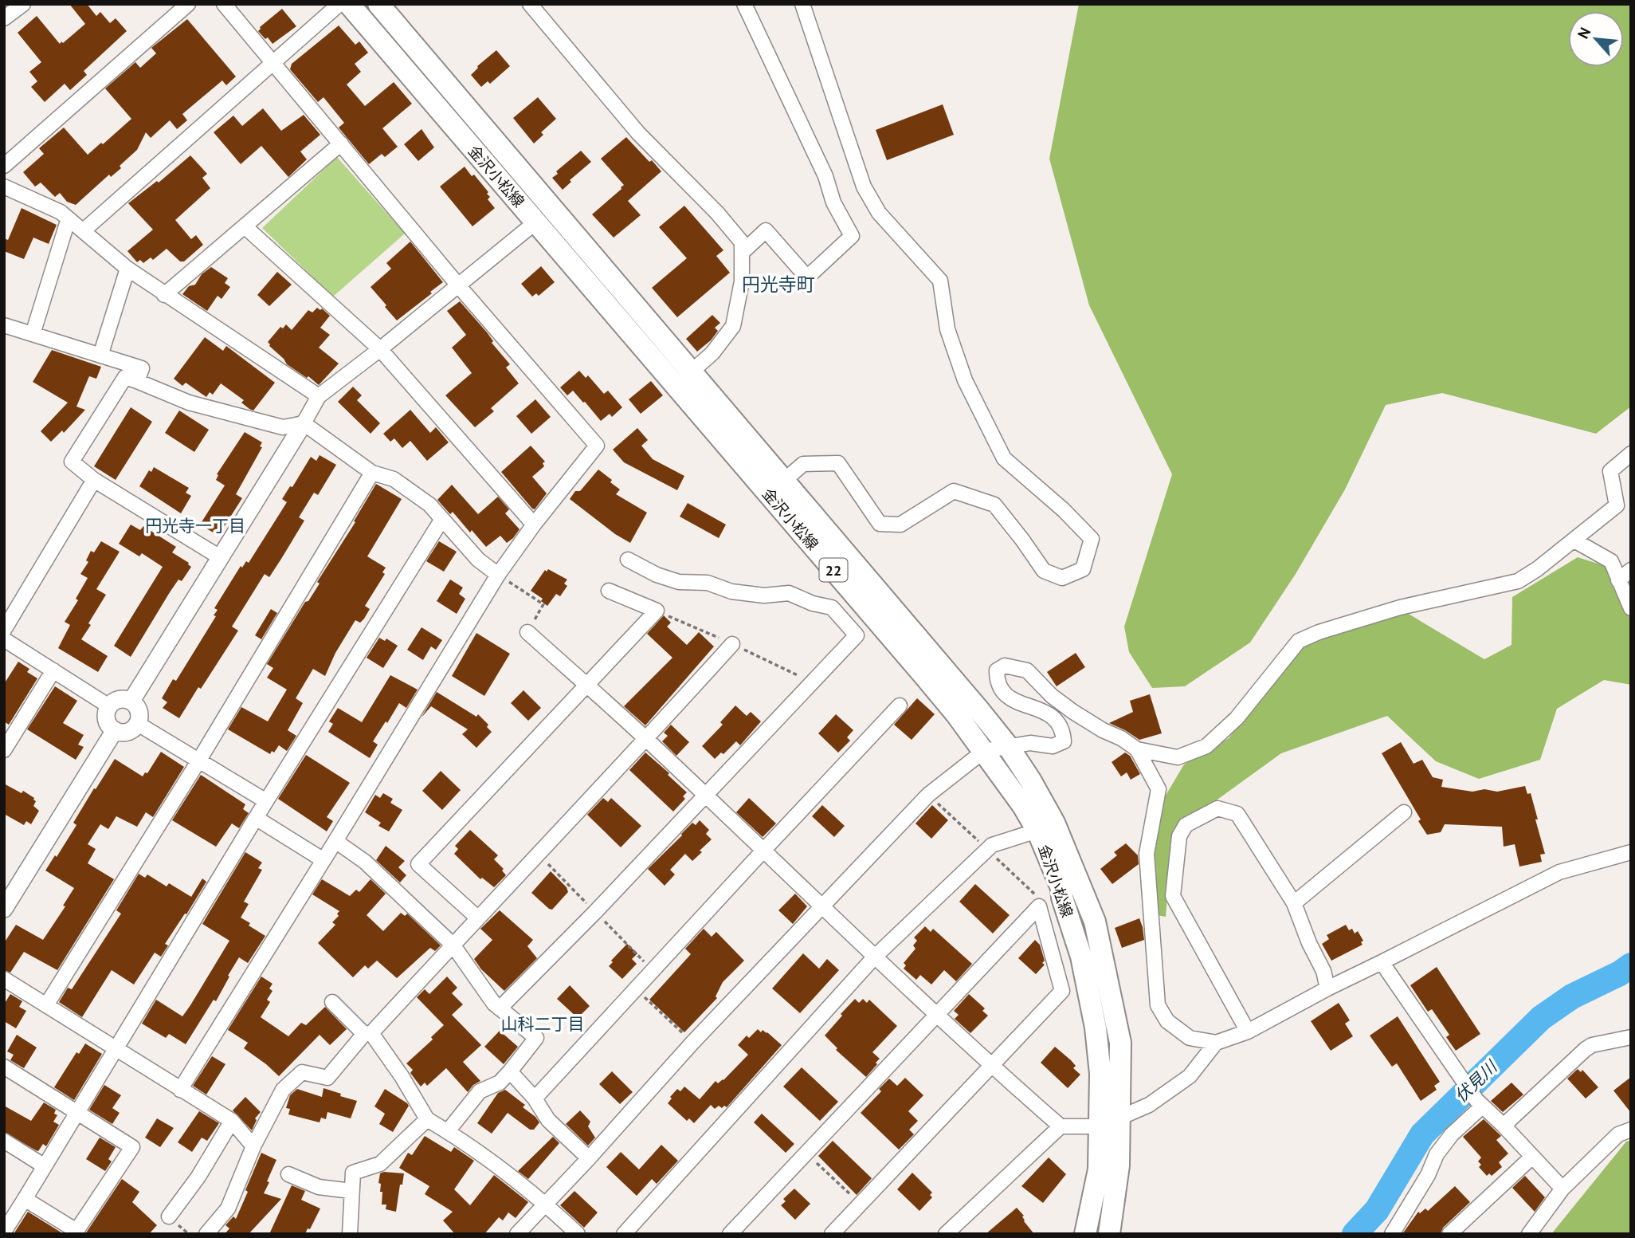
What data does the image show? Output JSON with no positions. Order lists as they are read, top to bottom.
{
  "streets": {
    "main road": ["金沢小松線", "22"]
  },
  "districts": ["円光寺町", "円光寺一丁目", "山科二丁目"],
  "water": ["伏見川"],
  "north": "top left"
}
